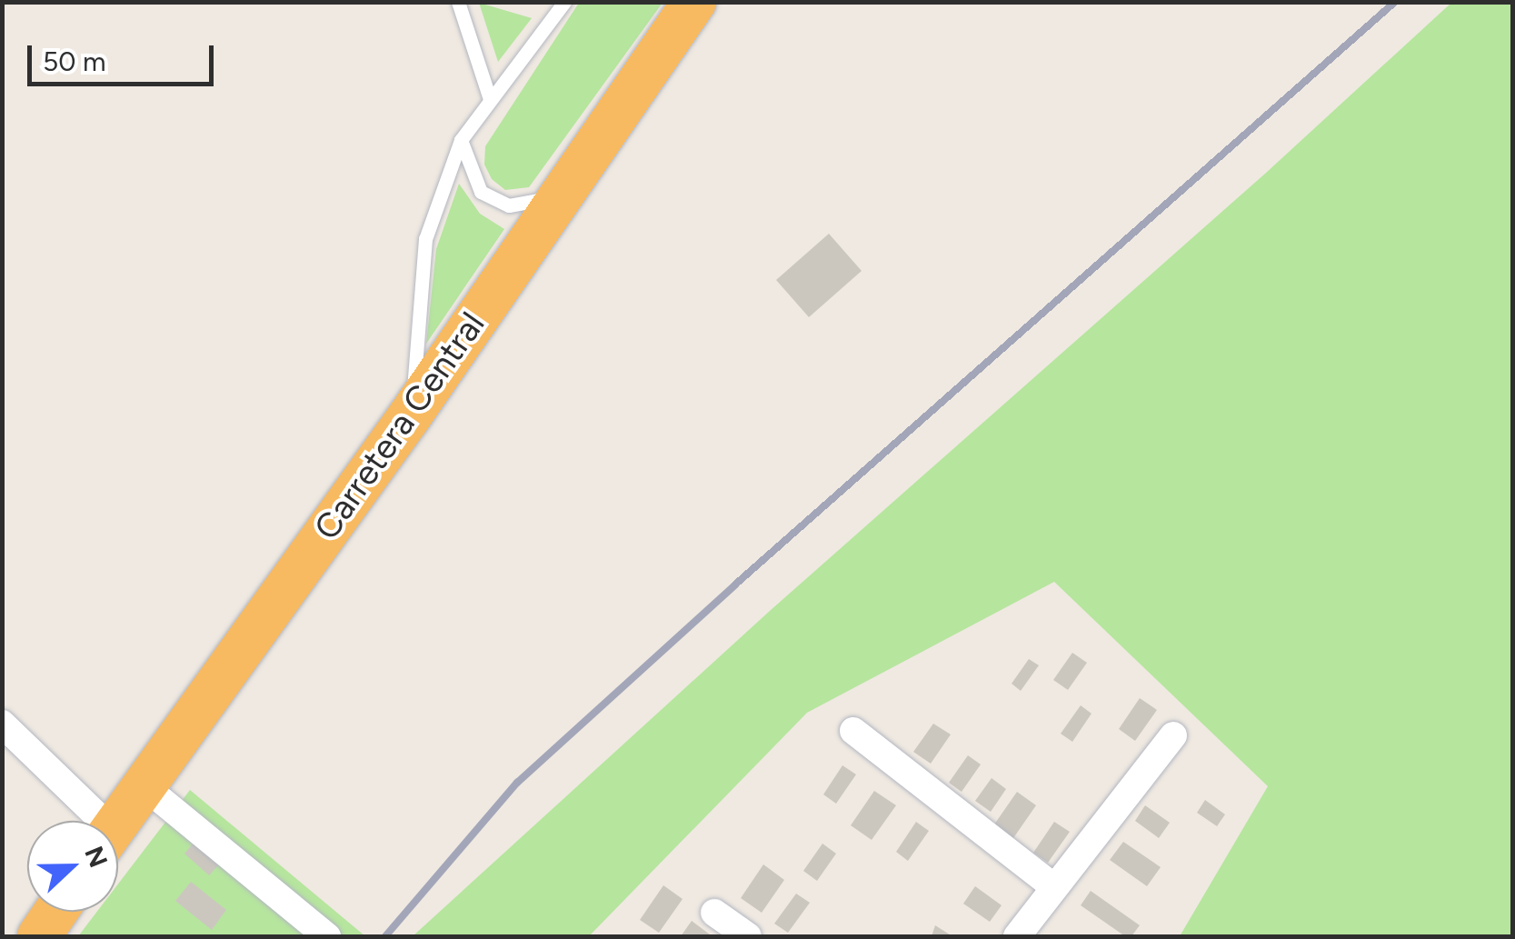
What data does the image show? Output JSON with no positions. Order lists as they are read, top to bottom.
{
  "streets": {
    "highway": ["Carretera Central"]
  },
  "scale_bar": "50 m",
  "north": "right"
}
